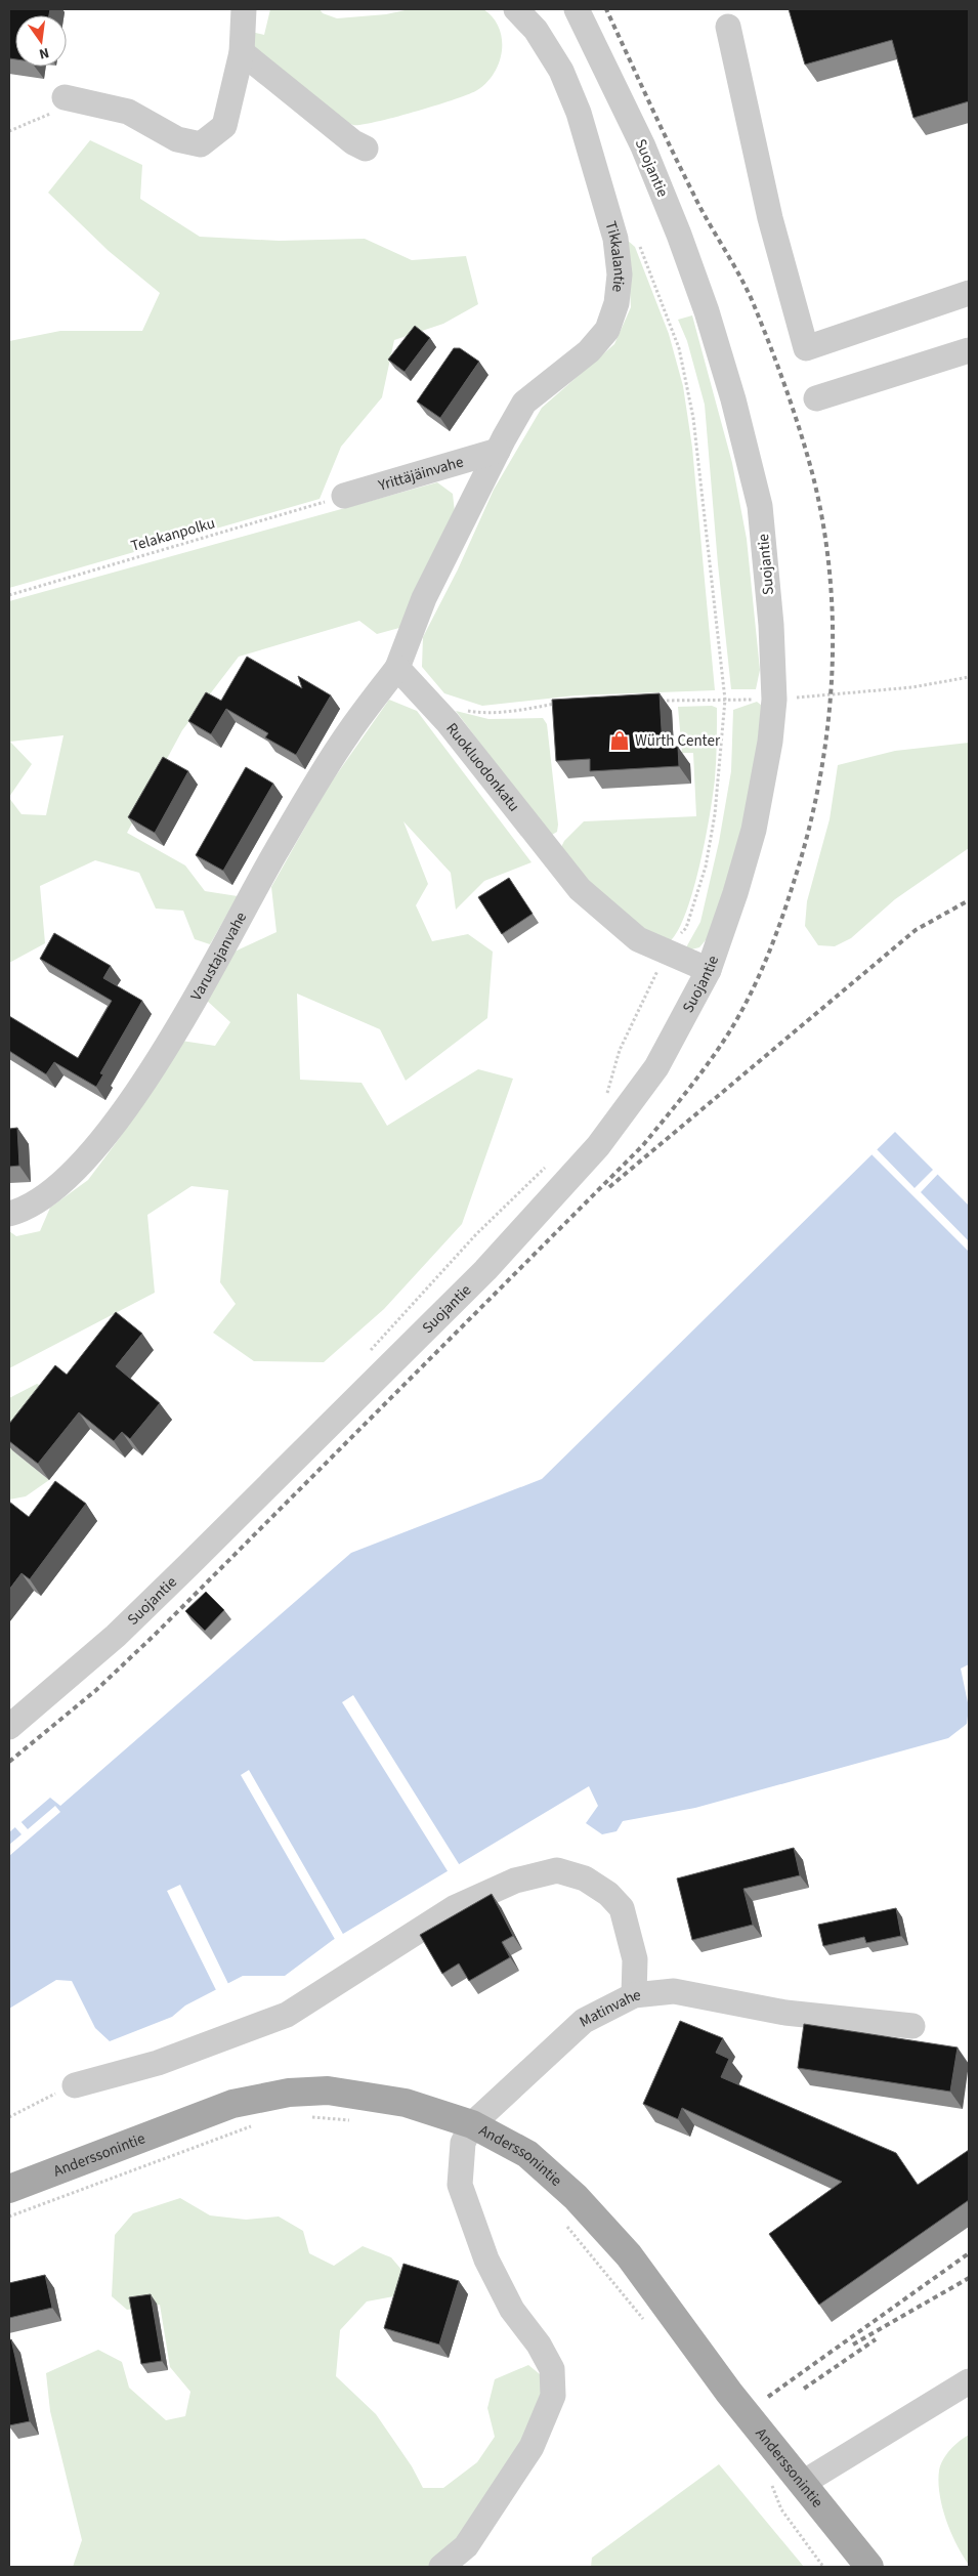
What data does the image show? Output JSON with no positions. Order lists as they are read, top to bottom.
{
  "streets": {
    "main road": ["Anderssonintie"],
    "street": [
      "Suojantie",
      "Tikkalantie",
      "Yrittäjäinvahe",
      "Ruokluodonkatu",
      "Varustajanvahe",
      "Matinvahe"
    ],
    "path": ["Telakanpolku"]
  },
  "crossings": [
    ["Suojantie", "Ruokluodonkatu"],
    ["Tikkalantie", "Yrittäjäinvahe"],
    ["Tikkalantie", "Ruokluodonkatu"],
    ["Tikkalantie", "Varustajanvahe"],
    ["Yrittäjäinvahe", "Telakanpolku"],
    ["Ruokluodonkatu", "Varustajanvahe"],
    ["Matinvahe", "Anderssonintie"]
  ],
  "places": {
    "shop": ["Würth Center"]
  },
  "north": "bottom"
}
